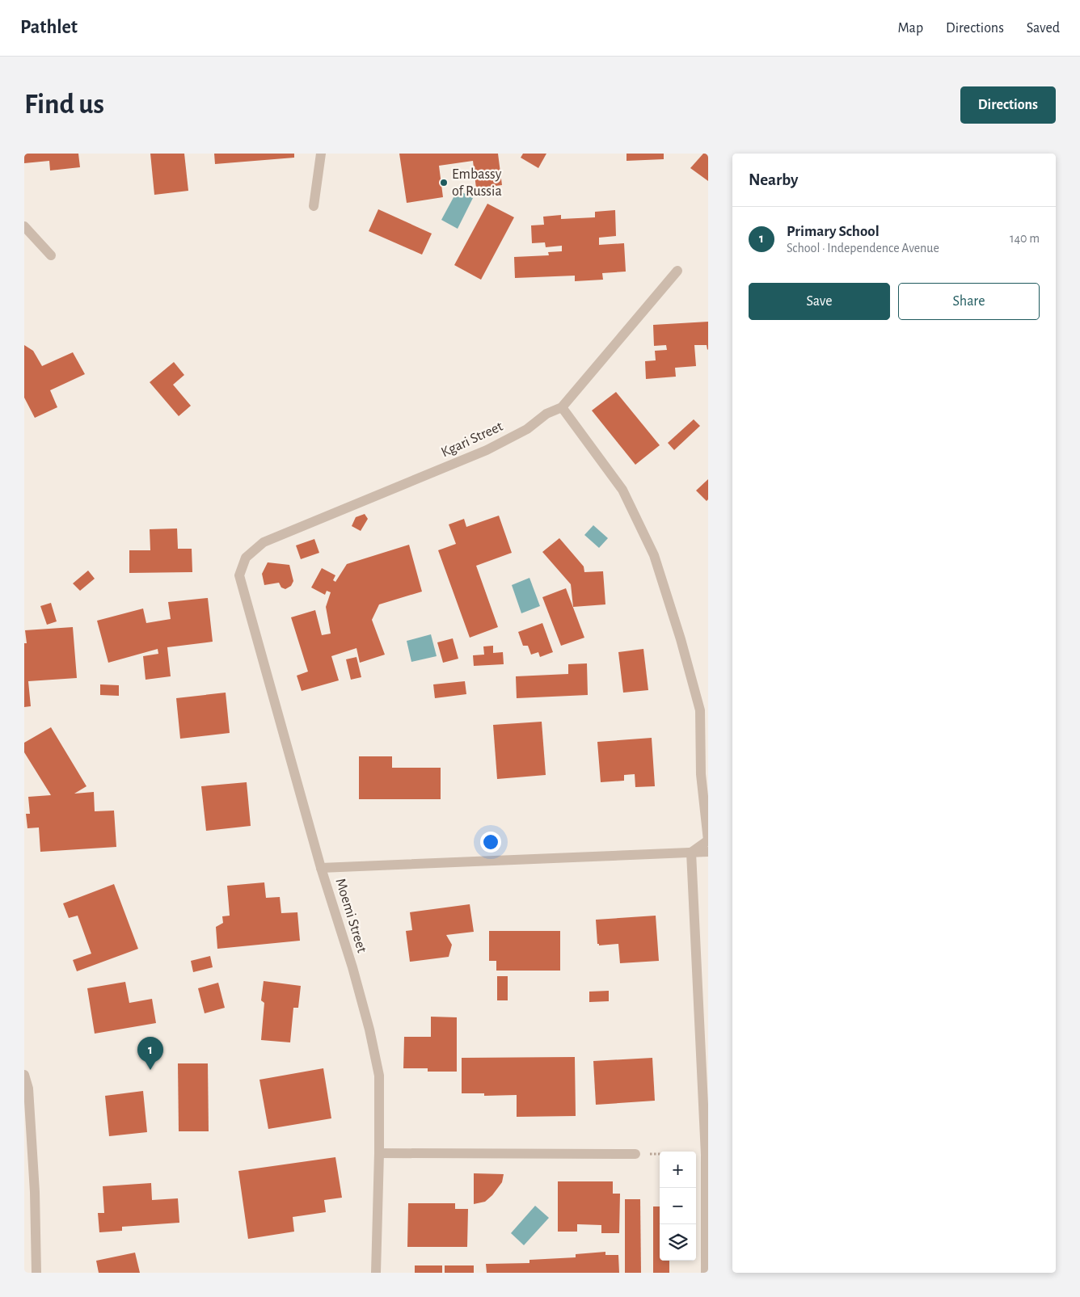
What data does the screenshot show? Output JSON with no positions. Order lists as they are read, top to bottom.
{
  "streets": {
    "street": ["Kgari Street", "Moemi Street"]
  },
  "crossings": [
    ["Kgari Street", "Moemi Street"]
  ],
  "places": ["Embassy of Russia"],
  "page": {
    "header": "Pathlet",
    "nav": ["Map", "Directions", "Saved"],
    "buttons": [
      "Directions",
      ["Save", "Share"]
    ],
    "title": "Find us",
    "heading": "Nearby",
    "list": [
      {
        "mark": "1",
        "name": "Primary School",
        "note": "School · Independence Avenue",
        "value": "140 m"
      }
    ],
    "pins": "1",
    "map_buttons": ["+", "−"]
  }
}
